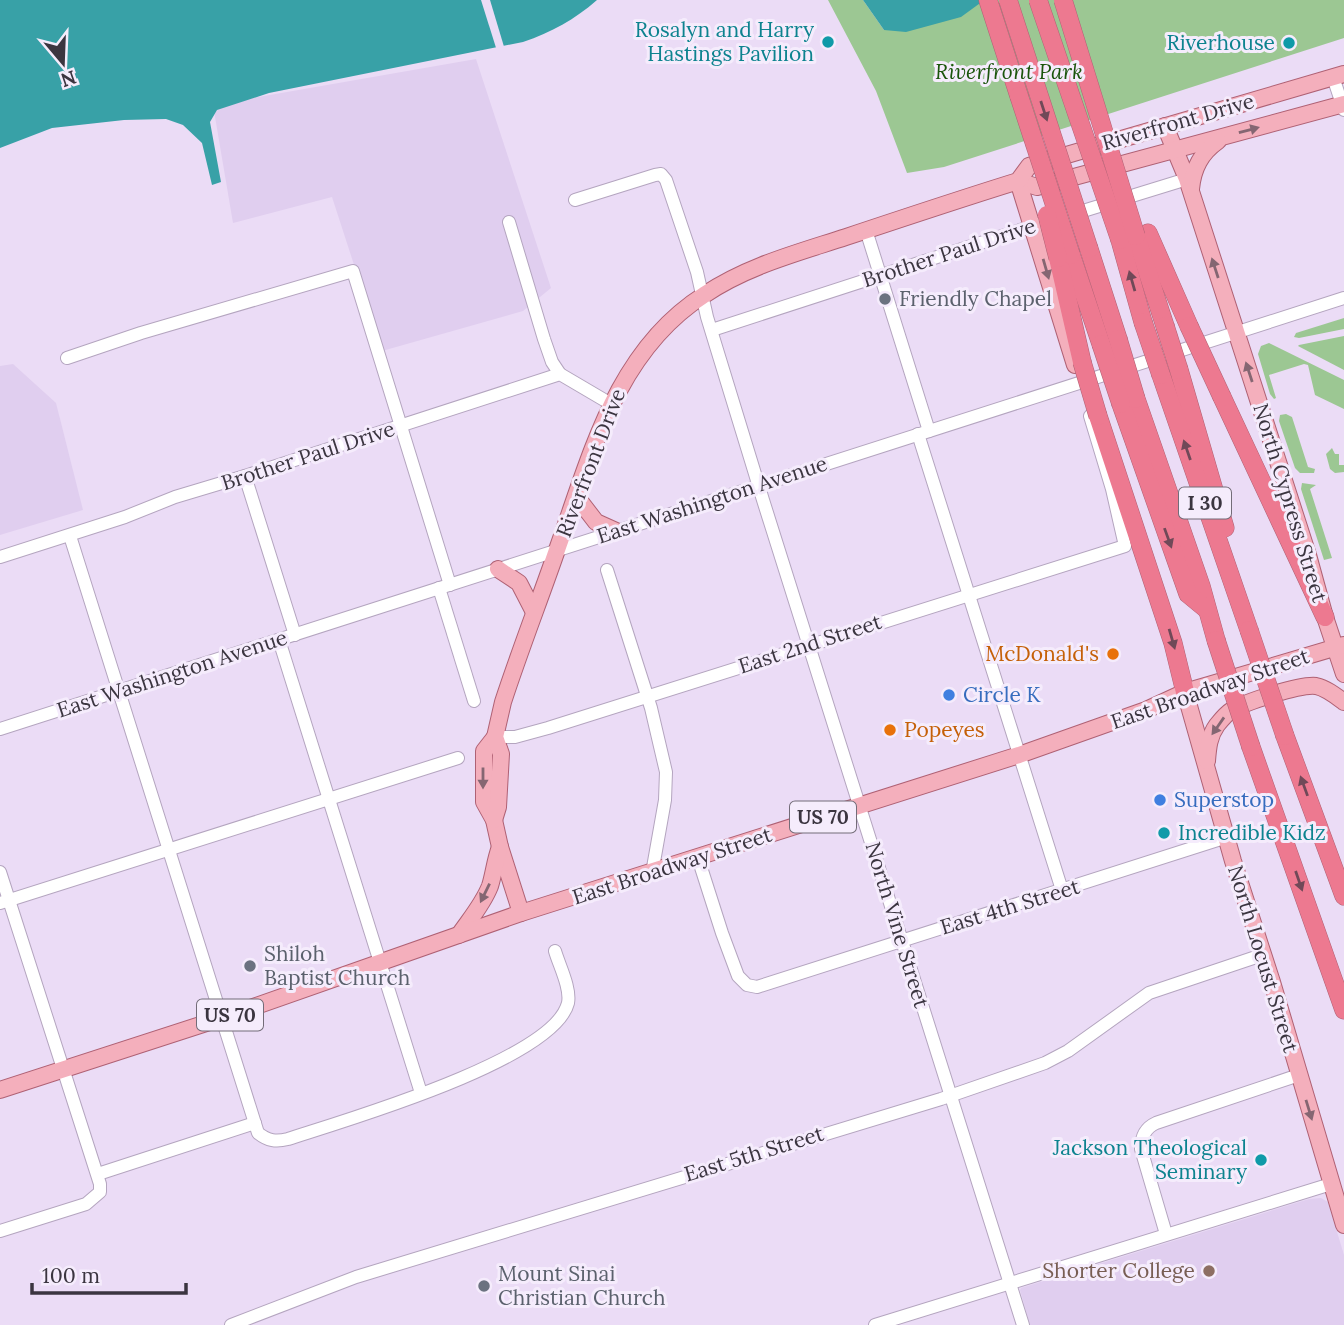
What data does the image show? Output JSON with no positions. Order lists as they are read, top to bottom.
{
  "streets": {
    "highway": ["I 30"],
    "main road": [
      "Riverfront Drive",
      "North Cypress Street",
      "East Broadway Street",
      "US 70",
      "North Locust Street"
    ],
    "street": [
      "Brother Paul Drive",
      "East Washington Avenue",
      "East 2nd Street",
      "East 4th Street",
      "North Vine Street",
      "East 5th Street"
    ]
  },
  "crossings": [
    ["Riverfront Drive", "East Washington Avenue"],
    ["Riverfront Drive", "North Cypress Street"],
    ["Riverfront Drive", "East 2nd Street"],
    ["Riverfront Drive", "East Broadway Street"],
    ["Riverfront Drive", "North Vine Street"],
    ["Brother Paul Drive", "North Cypress Street"],
    ["Brother Paul Drive", "North Vine Street"],
    ["East Washington Avenue", "North Cypress Street"],
    ["East Washington Avenue", "East 2nd Street"],
    ["East Washington Avenue", "North Vine Street"],
    ["North Cypress Street", "East Broadway Street"],
    ["East 2nd Street", "North Vine Street"],
    ["East Broadway Street", "East 4th Street"],
    ["East Broadway Street", "North Vine Street"],
    ["East Broadway Street", "North Locust Street"],
    ["East 4th Street", "North Vine Street"],
    ["East 4th Street", "North Locust Street"],
    ["North Vine Street", "East 5th Street"],
    ["North Locust Street", "East 5th Street"]
  ],
  "one_way": ["North Cypress Street"],
  "parks": ["Riverfront Park"],
  "places": [
    "Rosalyn and Harry Hastings Pavilion",
    "Riverhouse",
    "Friendly Chapel",
    "McDonald's",
    "Circle K",
    "Popeyes",
    "Superstop",
    "Incredible Kidz",
    "Shiloh Baptist Church",
    "Jackson Theological Seminary",
    "Shorter College",
    "Mount Sinai Christian Church"
  ],
  "scale_bar": "100 m",
  "north": "bottom"
}
